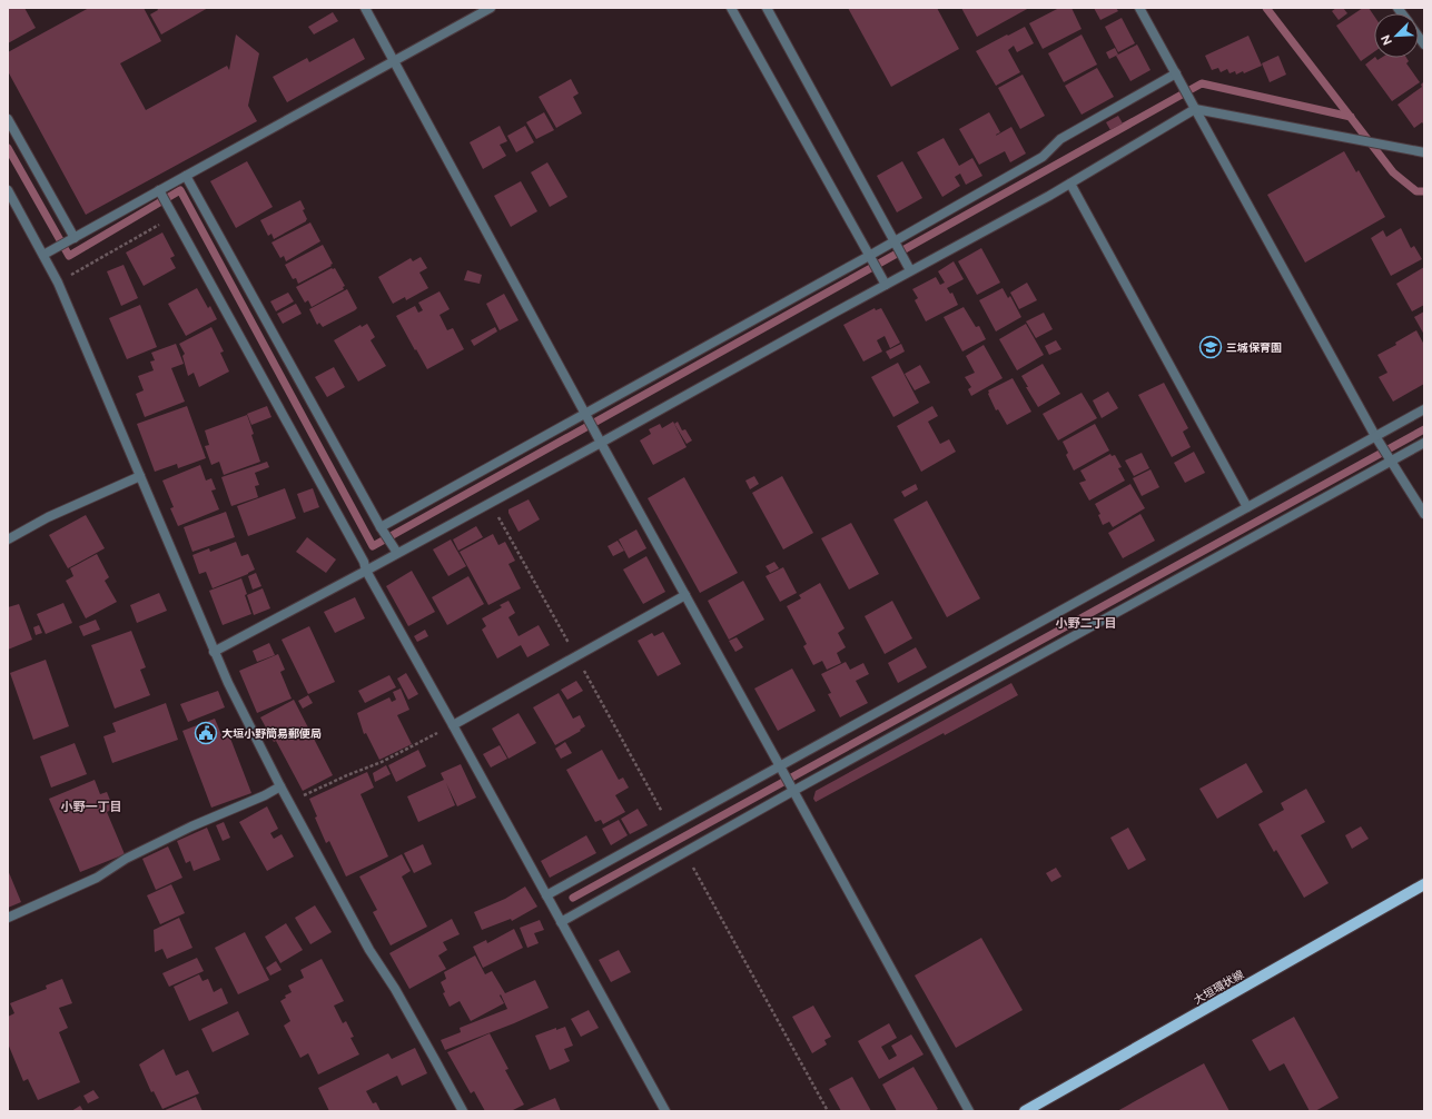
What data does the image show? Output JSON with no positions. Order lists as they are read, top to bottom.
{
  "streets": {
    "main road": ["大垣環状線"]
  },
  "districts": ["小野二丁目", "小野一丁目"],
  "places": {
    "school or university": ["三城保育園"],
    "public building": ["大垣小野簡易郵便局"]
  },
  "north": "bottom left"
}
